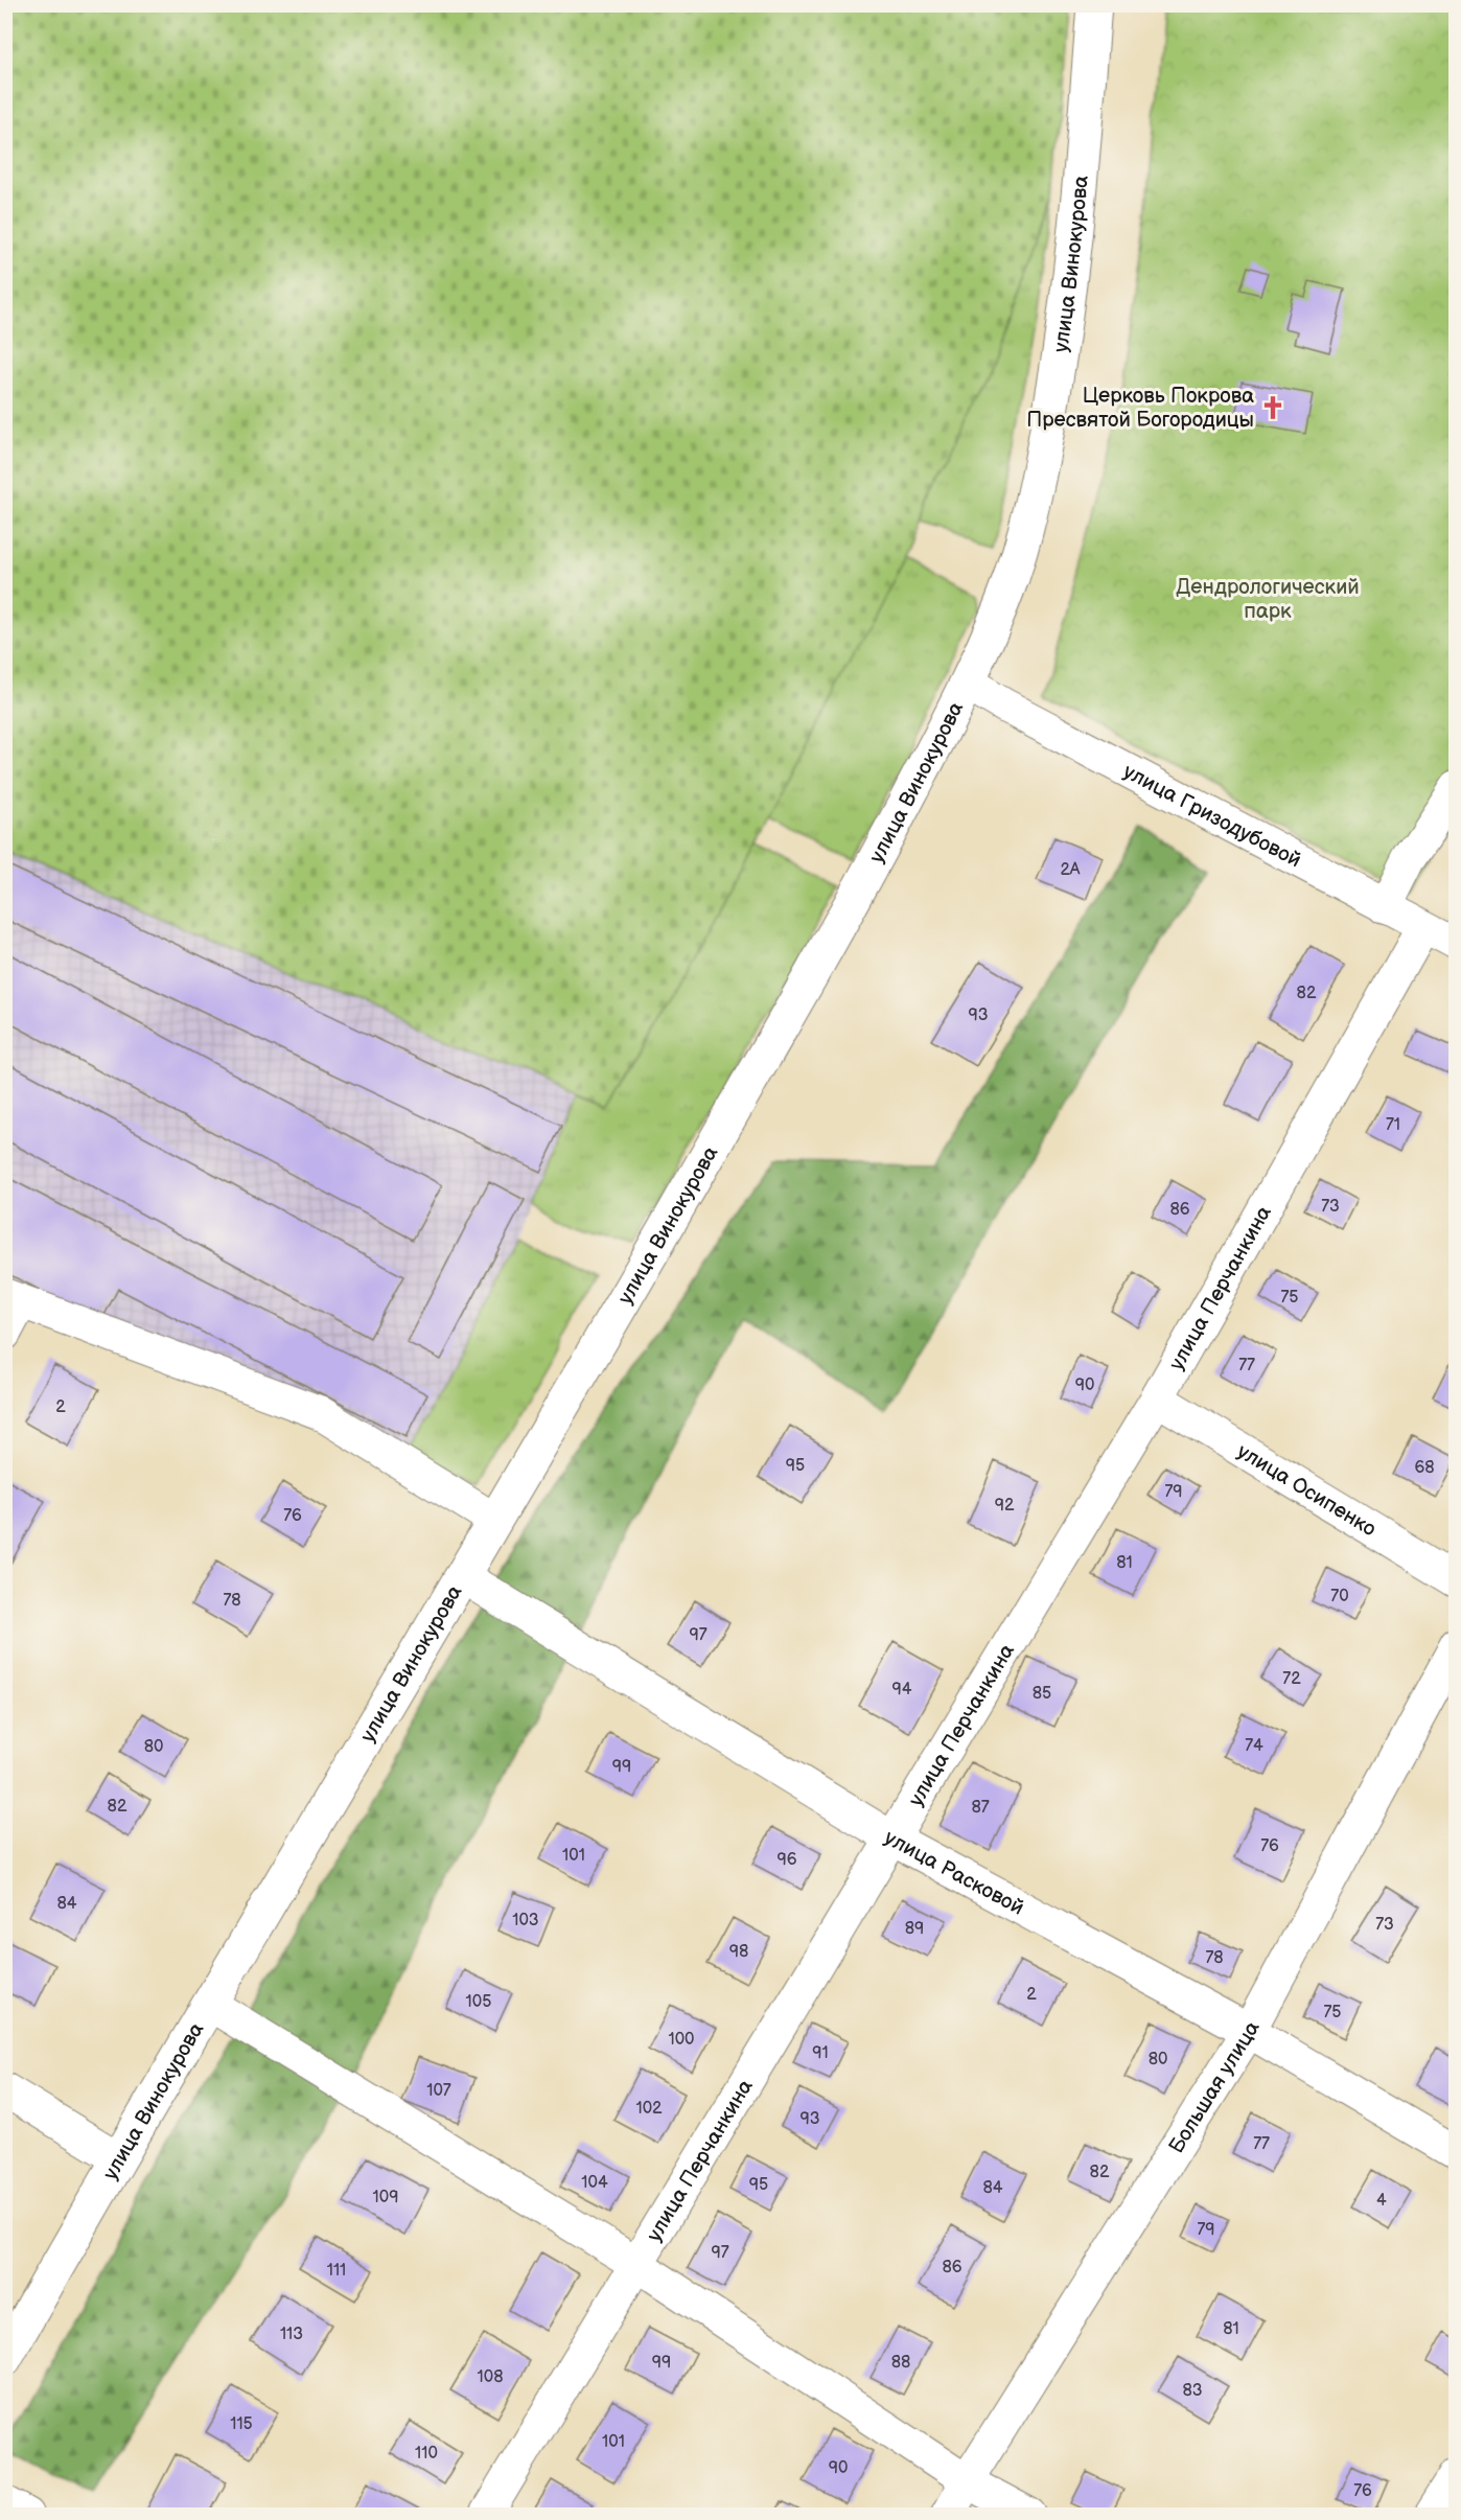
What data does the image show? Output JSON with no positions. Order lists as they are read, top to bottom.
{
  "streets": {
    "main road": ["улица Винокурова"],
    "street": [
      "улица Гризодубовой",
      "улица Перчанкина",
      "улица Осипенко",
      "улица Расковой",
      "Большая улица"
    ]
  },
  "crossings": [
    ["улица Винокурова", "улица Гризодубовой"],
    ["улица Винокурова", "улица Расковой"],
    ["улица Гризодубовой", "улица Перчанкина"],
    ["улица Перчанкина", "улица Осипенко"],
    ["улица Перчанкина", "улица Расковой"],
    ["улица Расковой", "Большая улица"]
  ],
  "parks": ["Дендрологический парк"],
  "places": {
    "church": ["Церковь Покрова Пресвятой Богородицы"]
  },
  "house_numbers": [
    "2А",
    "82",
    "93",
    "71",
    "73",
    "86",
    "75",
    "77",
    "90",
    "2",
    "95",
    "68",
    "79",
    "92",
    "76",
    "81",
    "70",
    "78",
    "97",
    "72",
    "94",
    "85",
    "74",
    "80",
    "99",
    "82",
    "87",
    "76",
    "101",
    "96",
    "84",
    "103",
    "73",
    "89",
    "98",
    "78",
    "2",
    "105",
    "75",
    "100",
    "91",
    "80",
    "107",
    "102",
    "93",
    "77",
    "82",
    "104",
    "95",
    "84",
    "109",
    "4",
    "79",
    "97",
    "86",
    "111",
    "81",
    "113",
    "99",
    "88",
    "108",
    "83",
    "115",
    "101",
    "110",
    "90",
    "76"
  ]
}
